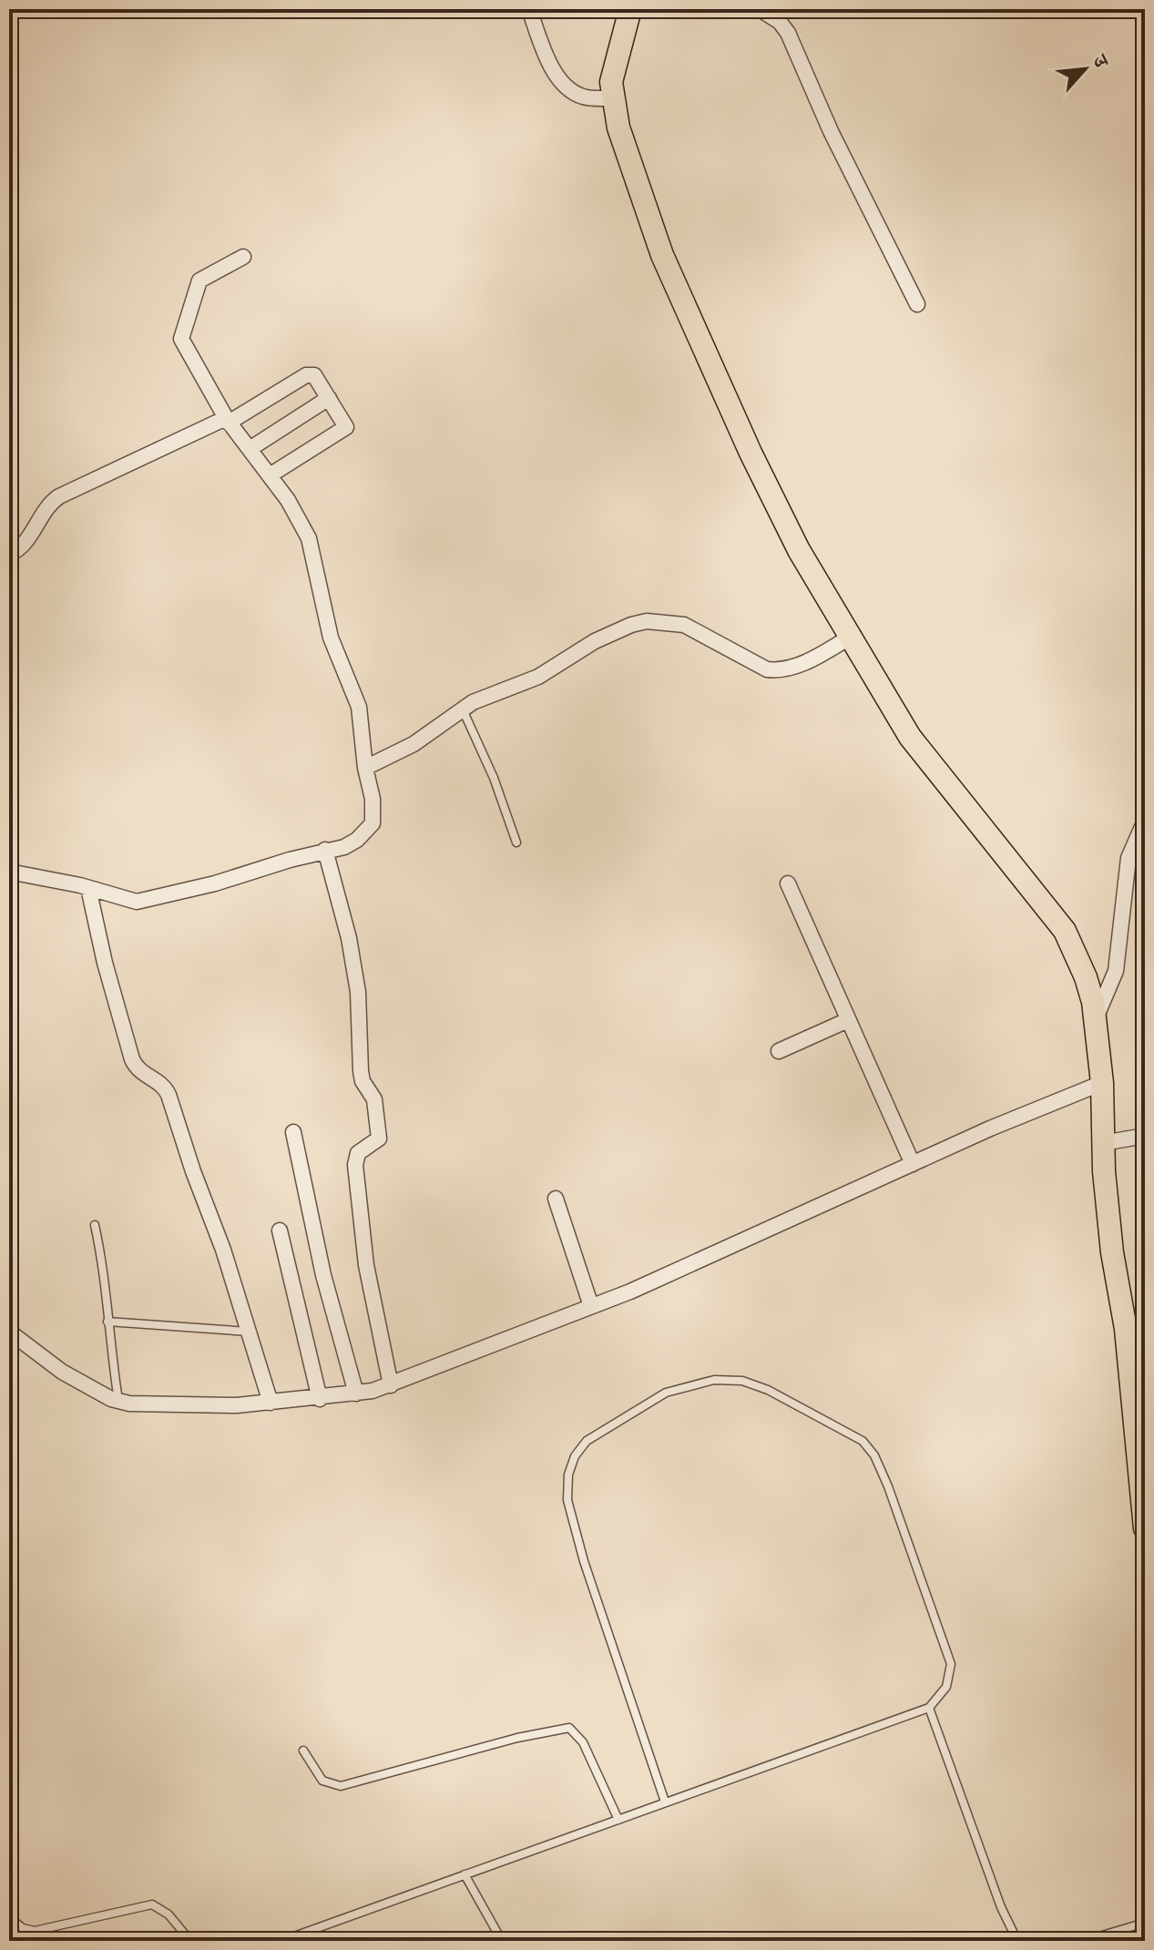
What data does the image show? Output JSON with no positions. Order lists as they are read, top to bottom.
{
  "north": "top right"
}
